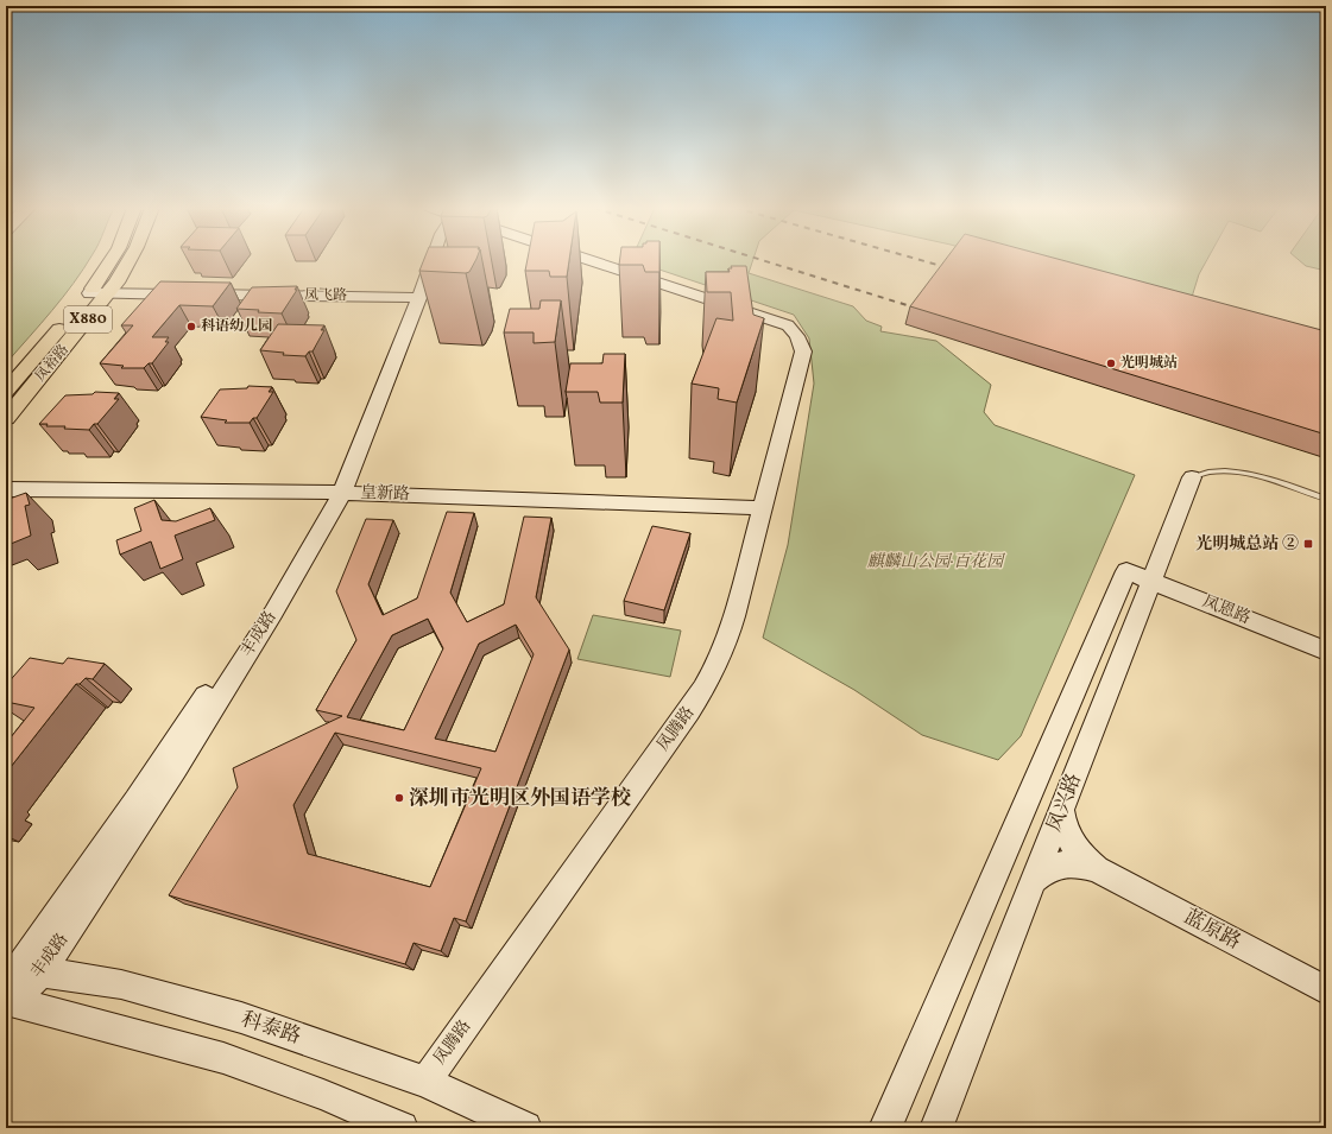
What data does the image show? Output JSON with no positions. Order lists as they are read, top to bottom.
{
  "streets": {
    "main road": ["X880", "凤裕路"],
    "street": [
      "凤飞路",
      "皇新路",
      "凤恩路",
      "丰成路",
      "凤腾路",
      "凤兴路",
      "蓝原路",
      "科泰路"
    ]
  },
  "crossings": [
    ["凤飞路", "凤裕路"],
    ["凤飞路", "丰成路"],
    ["皇新路", "丰成路"],
    ["皇新路", "凤腾路"],
    ["凤恩路", "凤兴路"],
    ["丰成路", "科泰路"],
    ["凤腾路", "科泰路"],
    ["凤兴路", "蓝原路"]
  ],
  "parks": ["麒麟山公园·百花园"],
  "places": {
    "other": ["科语幼儿园", "光明城站", "深圳市光明区外国语学校"],
    "transit": ["光明城总站 ②"]
  }
}
